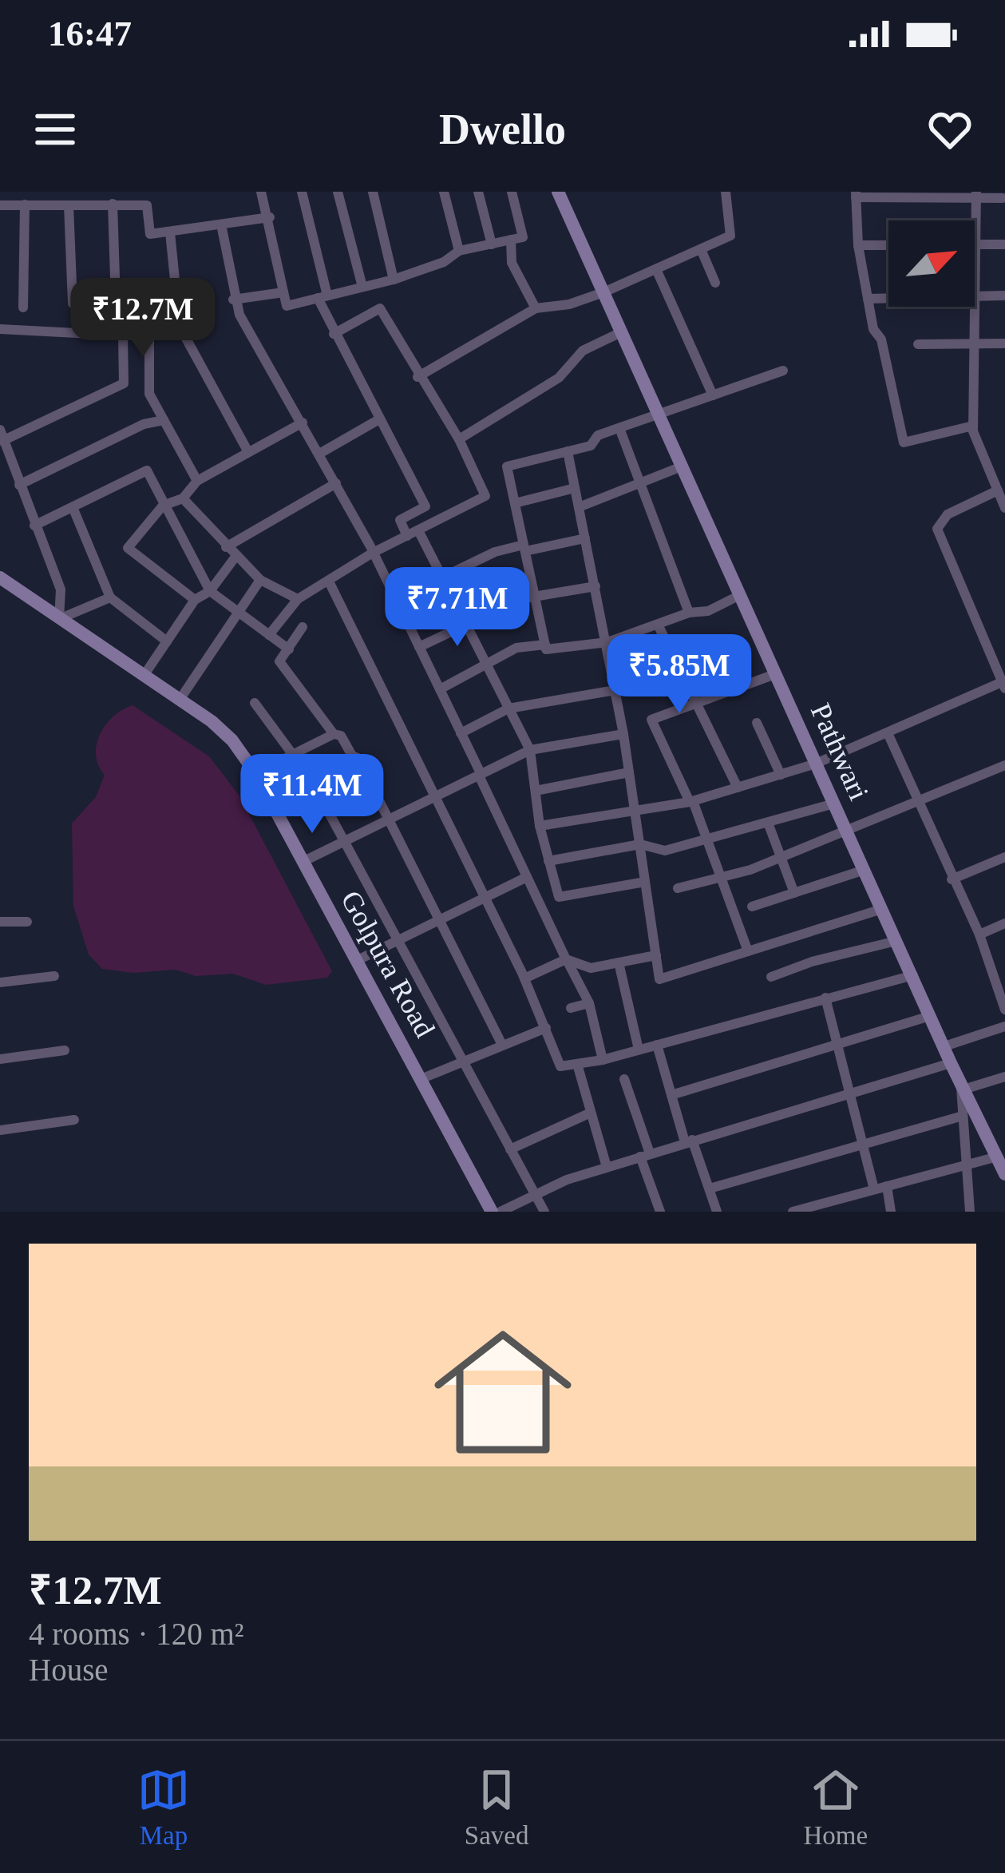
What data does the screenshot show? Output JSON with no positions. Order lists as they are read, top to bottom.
{
  "streets": {
    "street": ["Pathwari", "Golpura Road"]
  },
  "north": "top right",
  "page": {
    "status": "16:47",
    "header": "Dwello",
    "price": [
      "₹12.7M",
      "₹7.71M",
      "₹5.85M",
      "₹11.4M"
    ],
    "list": [
      {
        "name": "₹12.7M",
        "note": "4 rooms · 120 m² · House"
      }
    ],
    "tabs": ["Map", "Saved", "Home"]
  }
}
